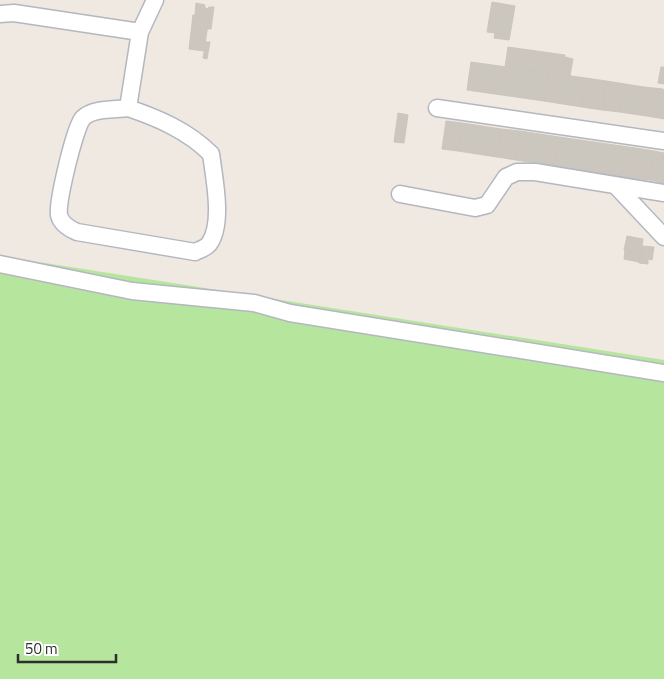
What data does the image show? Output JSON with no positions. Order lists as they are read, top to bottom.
{
  "scale_bar": "50 m"
}
